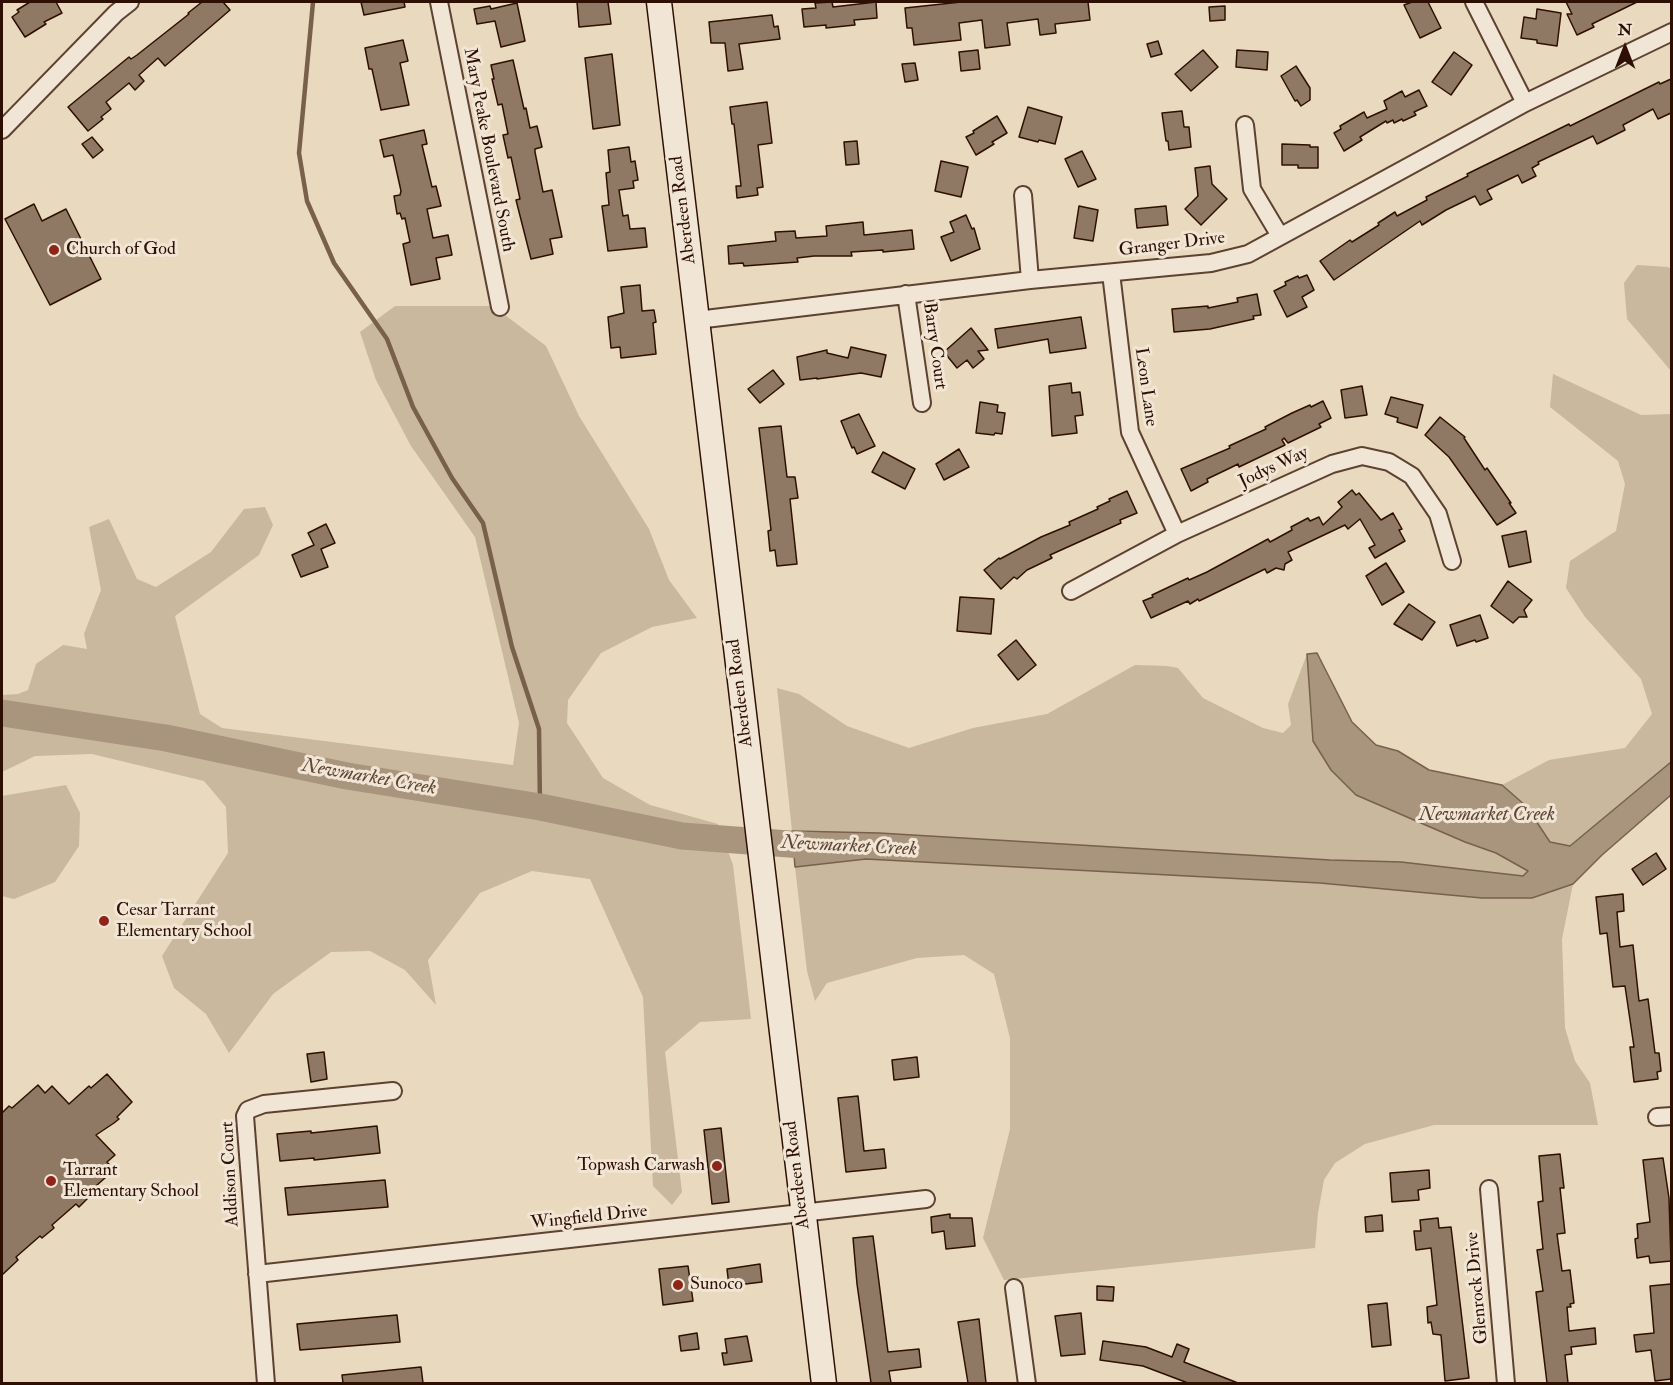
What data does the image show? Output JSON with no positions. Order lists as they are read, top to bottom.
{
  "streets": {
    "main road": ["Aberdeen Road"],
    "street": [
      "Mary Peake Boulevard South",
      "Granger Drive",
      "Barry Court",
      "Leon Lane",
      "Jodys Way",
      "Addison Court",
      "Wingfield Drive",
      "Glenrock Drive"
    ]
  },
  "crossings": [
    ["Aberdeen Road", "Granger Drive"],
    ["Aberdeen Road", "Wingfield Drive"],
    ["Granger Drive", "Barry Court"],
    ["Granger Drive", "Leon Lane"],
    ["Leon Lane", "Jodys Way"],
    ["Addison Court", "Wingfield Drive"]
  ],
  "water": ["Newmarket Creek"],
  "places": [
    "Church of God",
    "Cesar Tarrant Elementary School",
    "Topwash Carwash",
    "Tarrant Elementary School",
    "Sunoco"
  ],
  "north": "top"
}
